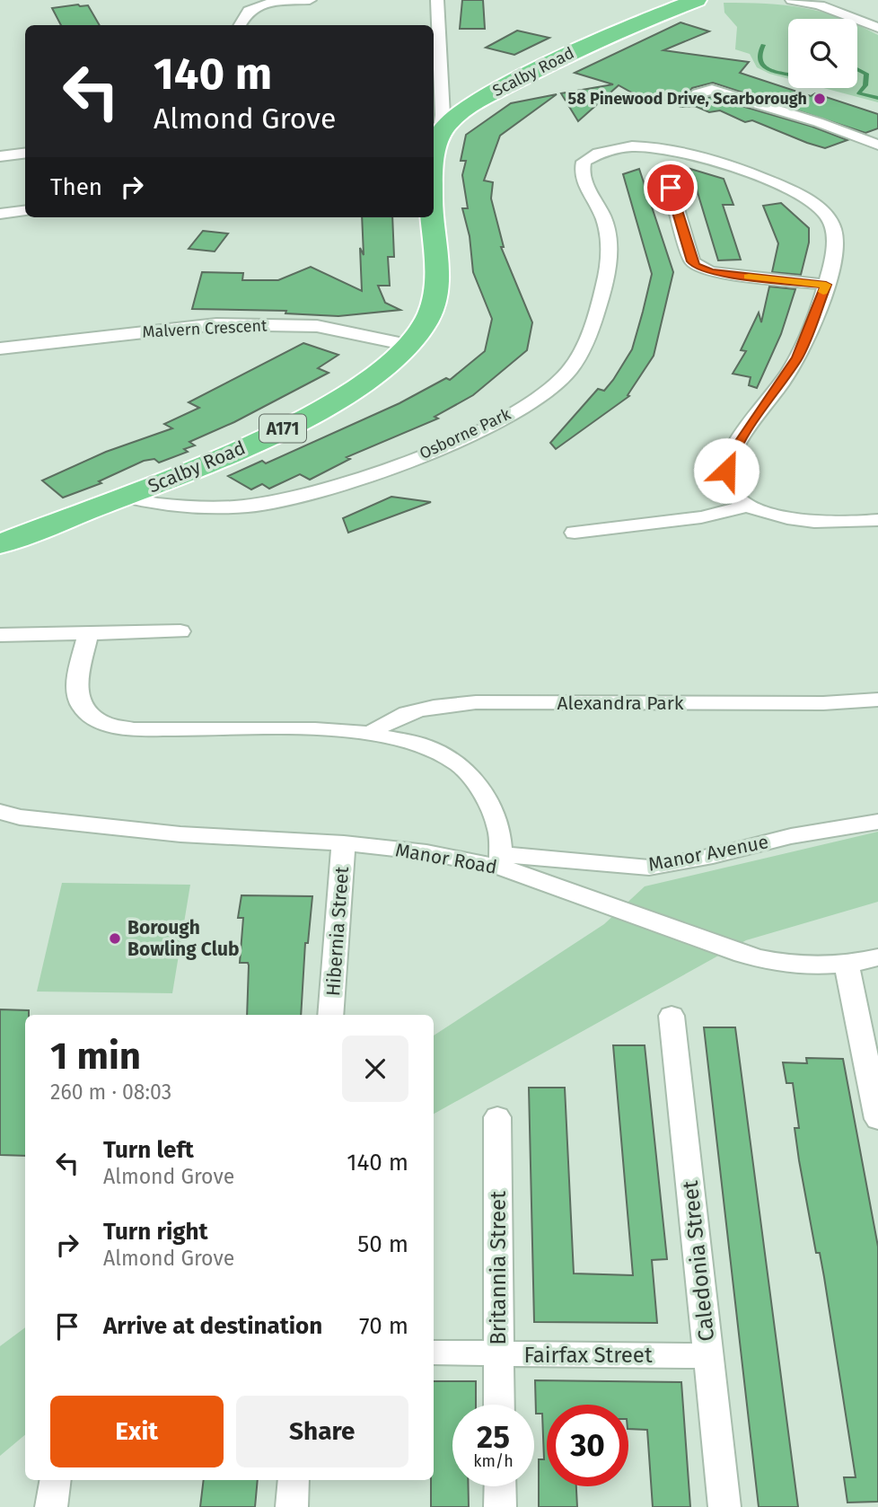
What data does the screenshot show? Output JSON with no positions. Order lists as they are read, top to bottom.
{
  "streets": {
    "highway": ["Scalby Road", "A171"],
    "street": [
      "Malvern Crescent",
      "Osborne Park",
      "Alexandra Park",
      "Manor Avenue",
      "Manor Road",
      "Hibernia Street",
      "Caledonia Street",
      "Britannia Street",
      "Fairfax Street"
    ]
  },
  "crossings": [
    ["Scalby Road", "Malvern Crescent"],
    ["Scalby Road", "Osborne Park"],
    ["Manor Avenue", "Manor Road"],
    ["Manor Road", "Hibernia Street"],
    ["Caledonia Street", "Fairfax Street"],
    ["Britannia Street", "Fairfax Street"]
  ],
  "places": ["58 Pinewood Drive, Scarborough", "Borough Bowling Club"],
  "page": {
    "turn": ["140 m", "Almond Grove"],
    "then": "Then",
    "heading": ["1 min", "260 m · 08:03"],
    "list": [
      {
        "name": "Turn left",
        "note": "Almond Grove",
        "value": "140 m"
      },
      {
        "name": "Turn right",
        "note": "Almond Grove",
        "value": "50 m"
      },
      {
        "name": "Arrive at destination",
        "value": "70 m"
      }
    ],
    "buttons": ["Exit", "Share"],
    "speed": "25 km/h",
    "limit": "30"
  }
}
